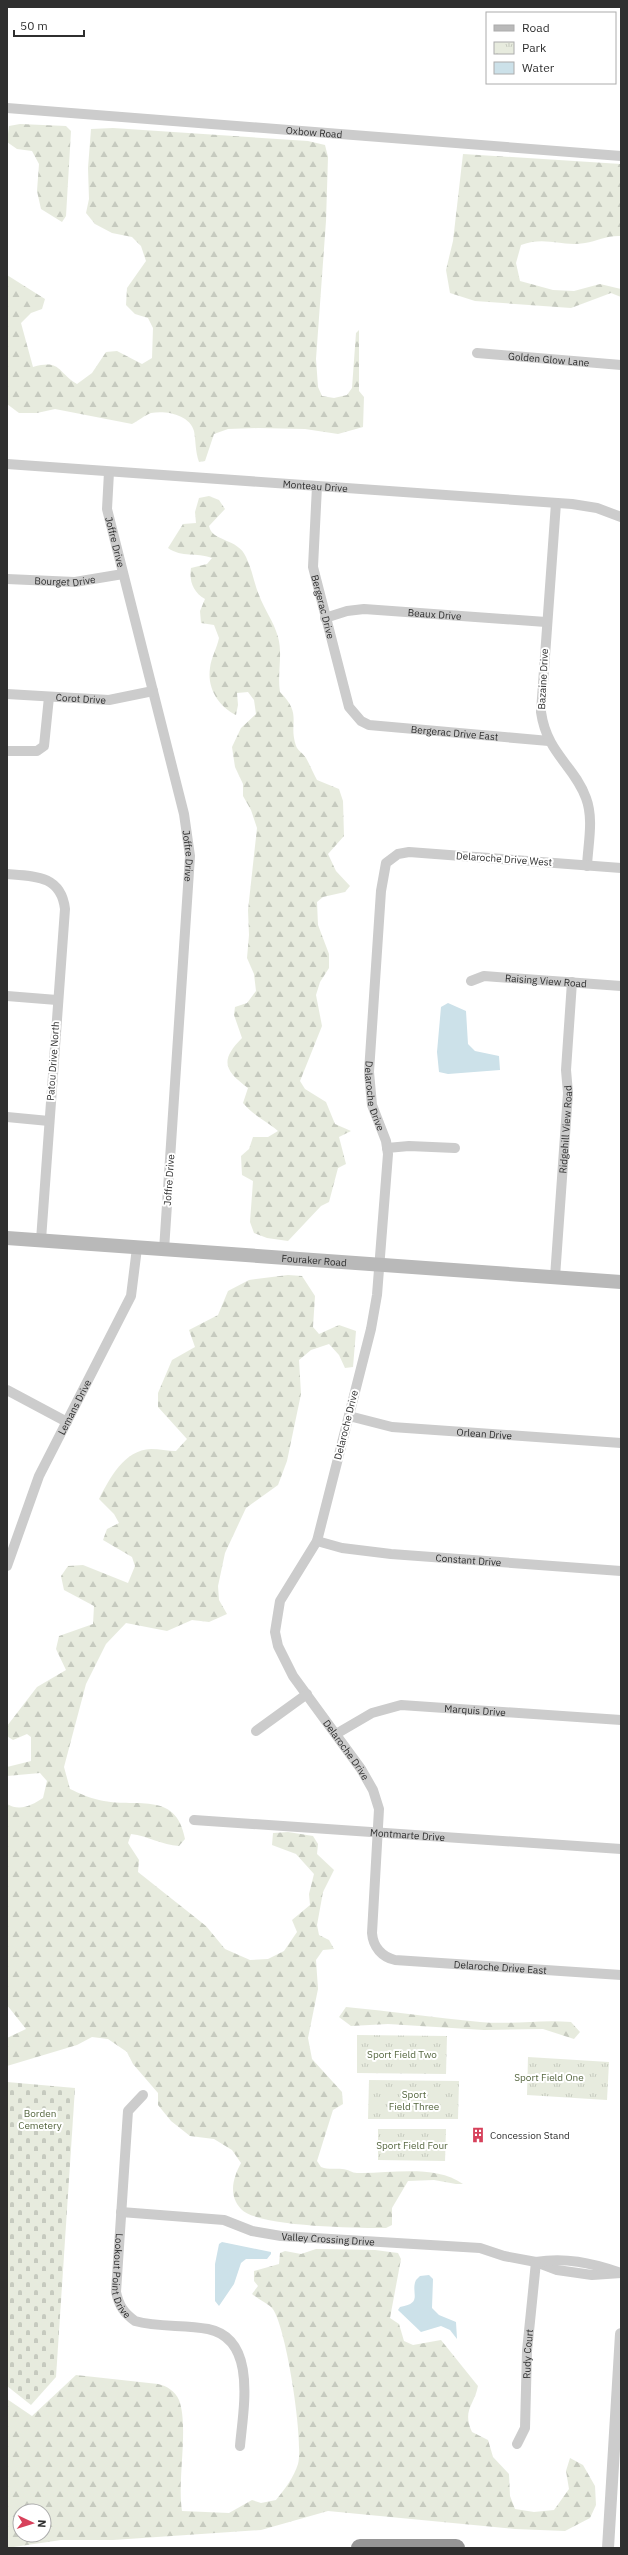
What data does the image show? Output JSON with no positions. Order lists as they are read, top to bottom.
{
  "streets": {
    "main road": ["Fouraker Road"],
    "street": [
      "Oxbow Road",
      "Golden Glow Lane",
      "Monteau Drive",
      "Joffre Drive",
      "Bourget Drive",
      "Bergerac Drive",
      "Beaux Drive",
      "Bazaine Drive",
      "Corot Drive",
      "Bergerac Drive East",
      "Delaroche Drive West",
      "Raising View Road",
      "Patou Drive North",
      "Delaroche Drive",
      "Ridgehill View Road",
      "Lemans Drive",
      "Orlean Drive",
      "Constant Drive",
      "Marquis Drive",
      "Montmarte Drive",
      "Delaroche Drive East",
      "Valley Crossing Drive",
      "Lookout Point Drive",
      "Rudy Court"
    ]
  },
  "crossings": [
    ["Monteau Drive", "Joffre Drive"],
    ["Monteau Drive", "Bergerac Drive"],
    ["Monteau Drive", "Bazaine Drive"],
    ["Joffre Drive", "Bourget Drive"],
    ["Joffre Drive", "Corot Drive"],
    ["Joffre Drive", "Fouraker Road"],
    ["Bergerac Drive", "Beaux Drive"],
    ["Bergerac Drive", "Bergerac Drive East"],
    ["Beaux Drive", "Bazaine Drive"],
    ["Bazaine Drive", "Bergerac Drive East"],
    ["Bazaine Drive", "Delaroche Drive West"],
    ["Delaroche Drive West", "Delaroche Drive"],
    ["Raising View Road", "Ridgehill View Road"],
    ["Patou Drive North", "Fouraker Road"],
    ["Delaroche Drive", "Fouraker Road"],
    ["Delaroche Drive", "Orlean Drive"],
    ["Delaroche Drive", "Constant Drive"],
    ["Delaroche Drive", "Marquis Drive"],
    ["Delaroche Drive", "Montmarte Drive"],
    ["Delaroche Drive", "Delaroche Drive East"],
    ["Ridgehill View Road", "Fouraker Road"],
    ["Fouraker Road", "Lemans Drive"],
    ["Valley Crossing Drive", "Lookout Point Drive"],
    ["Valley Crossing Drive", "Rudy Court"]
  ],
  "parks": [
    "Sport Field Two",
    "Sport Field One",
    "Sport Field Three",
    "Borden Cemetery",
    "Sport Field Four"
  ],
  "places": {
    "building": ["Concession Stand"]
  },
  "legend": ["Road", "Park", "Water"],
  "scale_bar": "50 m",
  "north": "right"
}
